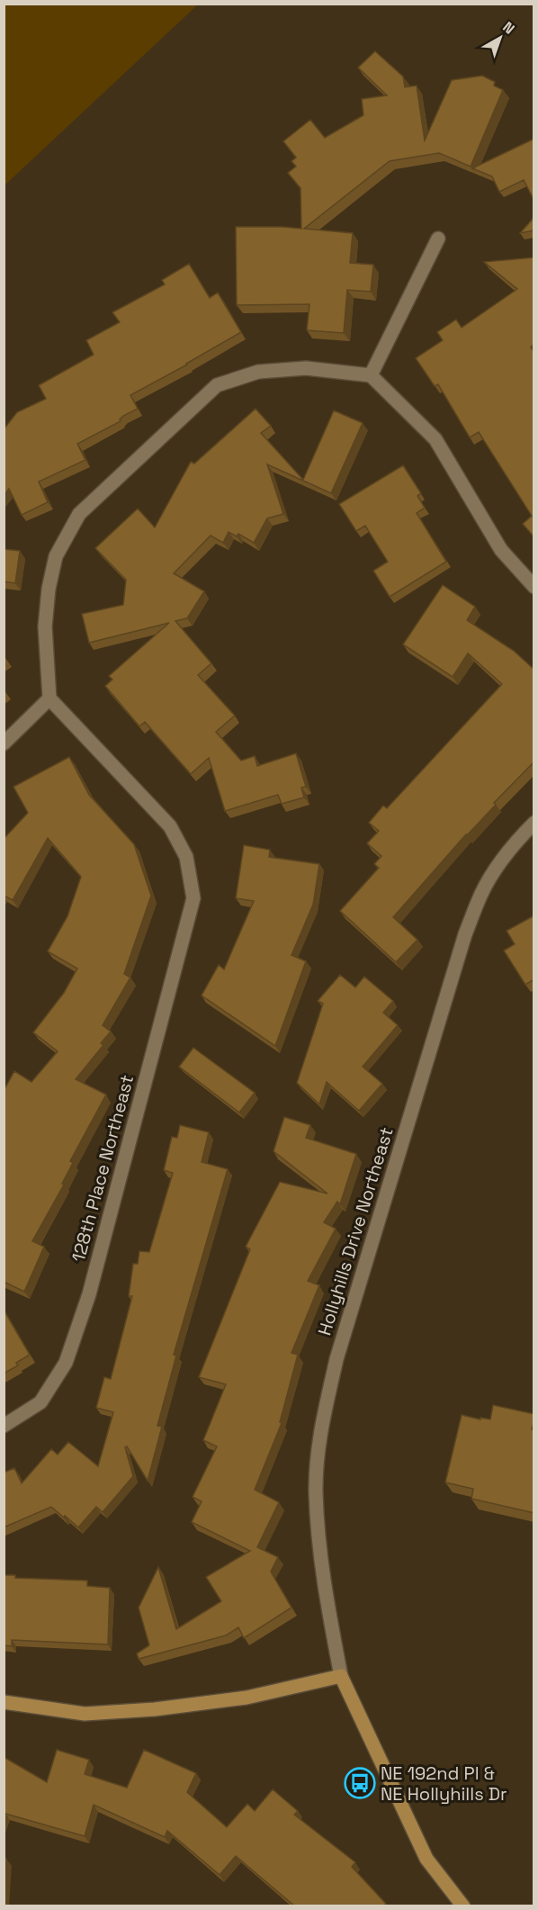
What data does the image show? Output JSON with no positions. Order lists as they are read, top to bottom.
{
  "streets": {
    "street": ["128th Place Northeast", "Hollyhills Drive Northeast"]
  },
  "places": {
    "bus stop": ["NE 192nd Pl & NE Hollyhills Dr"]
  },
  "north": "top right"
}
